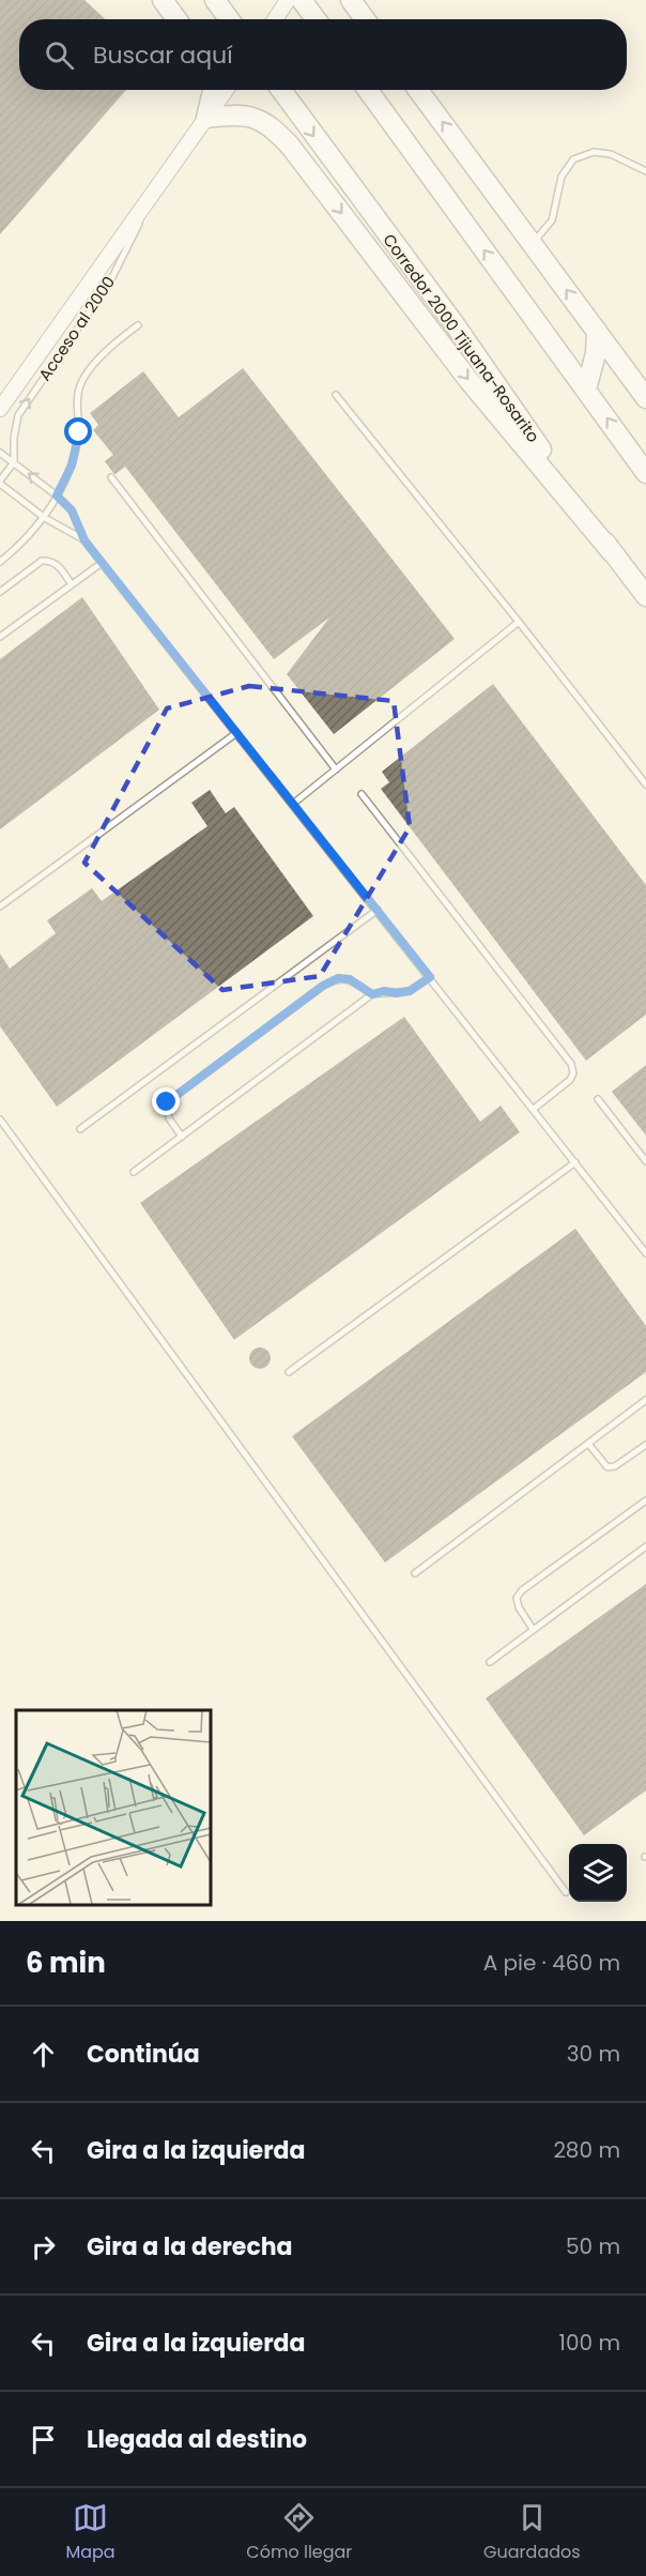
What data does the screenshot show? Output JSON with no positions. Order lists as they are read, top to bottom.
{
  "streets": {
    "highway": ["Corredor 2000 Tijuana-Rosarito"],
    "street": ["Acceso al 2000"]
  },
  "page": {
    "search": "Buscar aquí",
    "heading": ["6 min", "A pie · 460 m"],
    "list": [
      ["Continúa", "30 m"],
      ["Gira a la izquierda", "280 m"],
      ["Gira a la derecha", "50 m"],
      ["Gira a la izquierda", "100 m"],
      "Llegada al destino"
    ],
    "nav": ["Mapa", "Cómo llegar", "Guardados"]
  }
}
